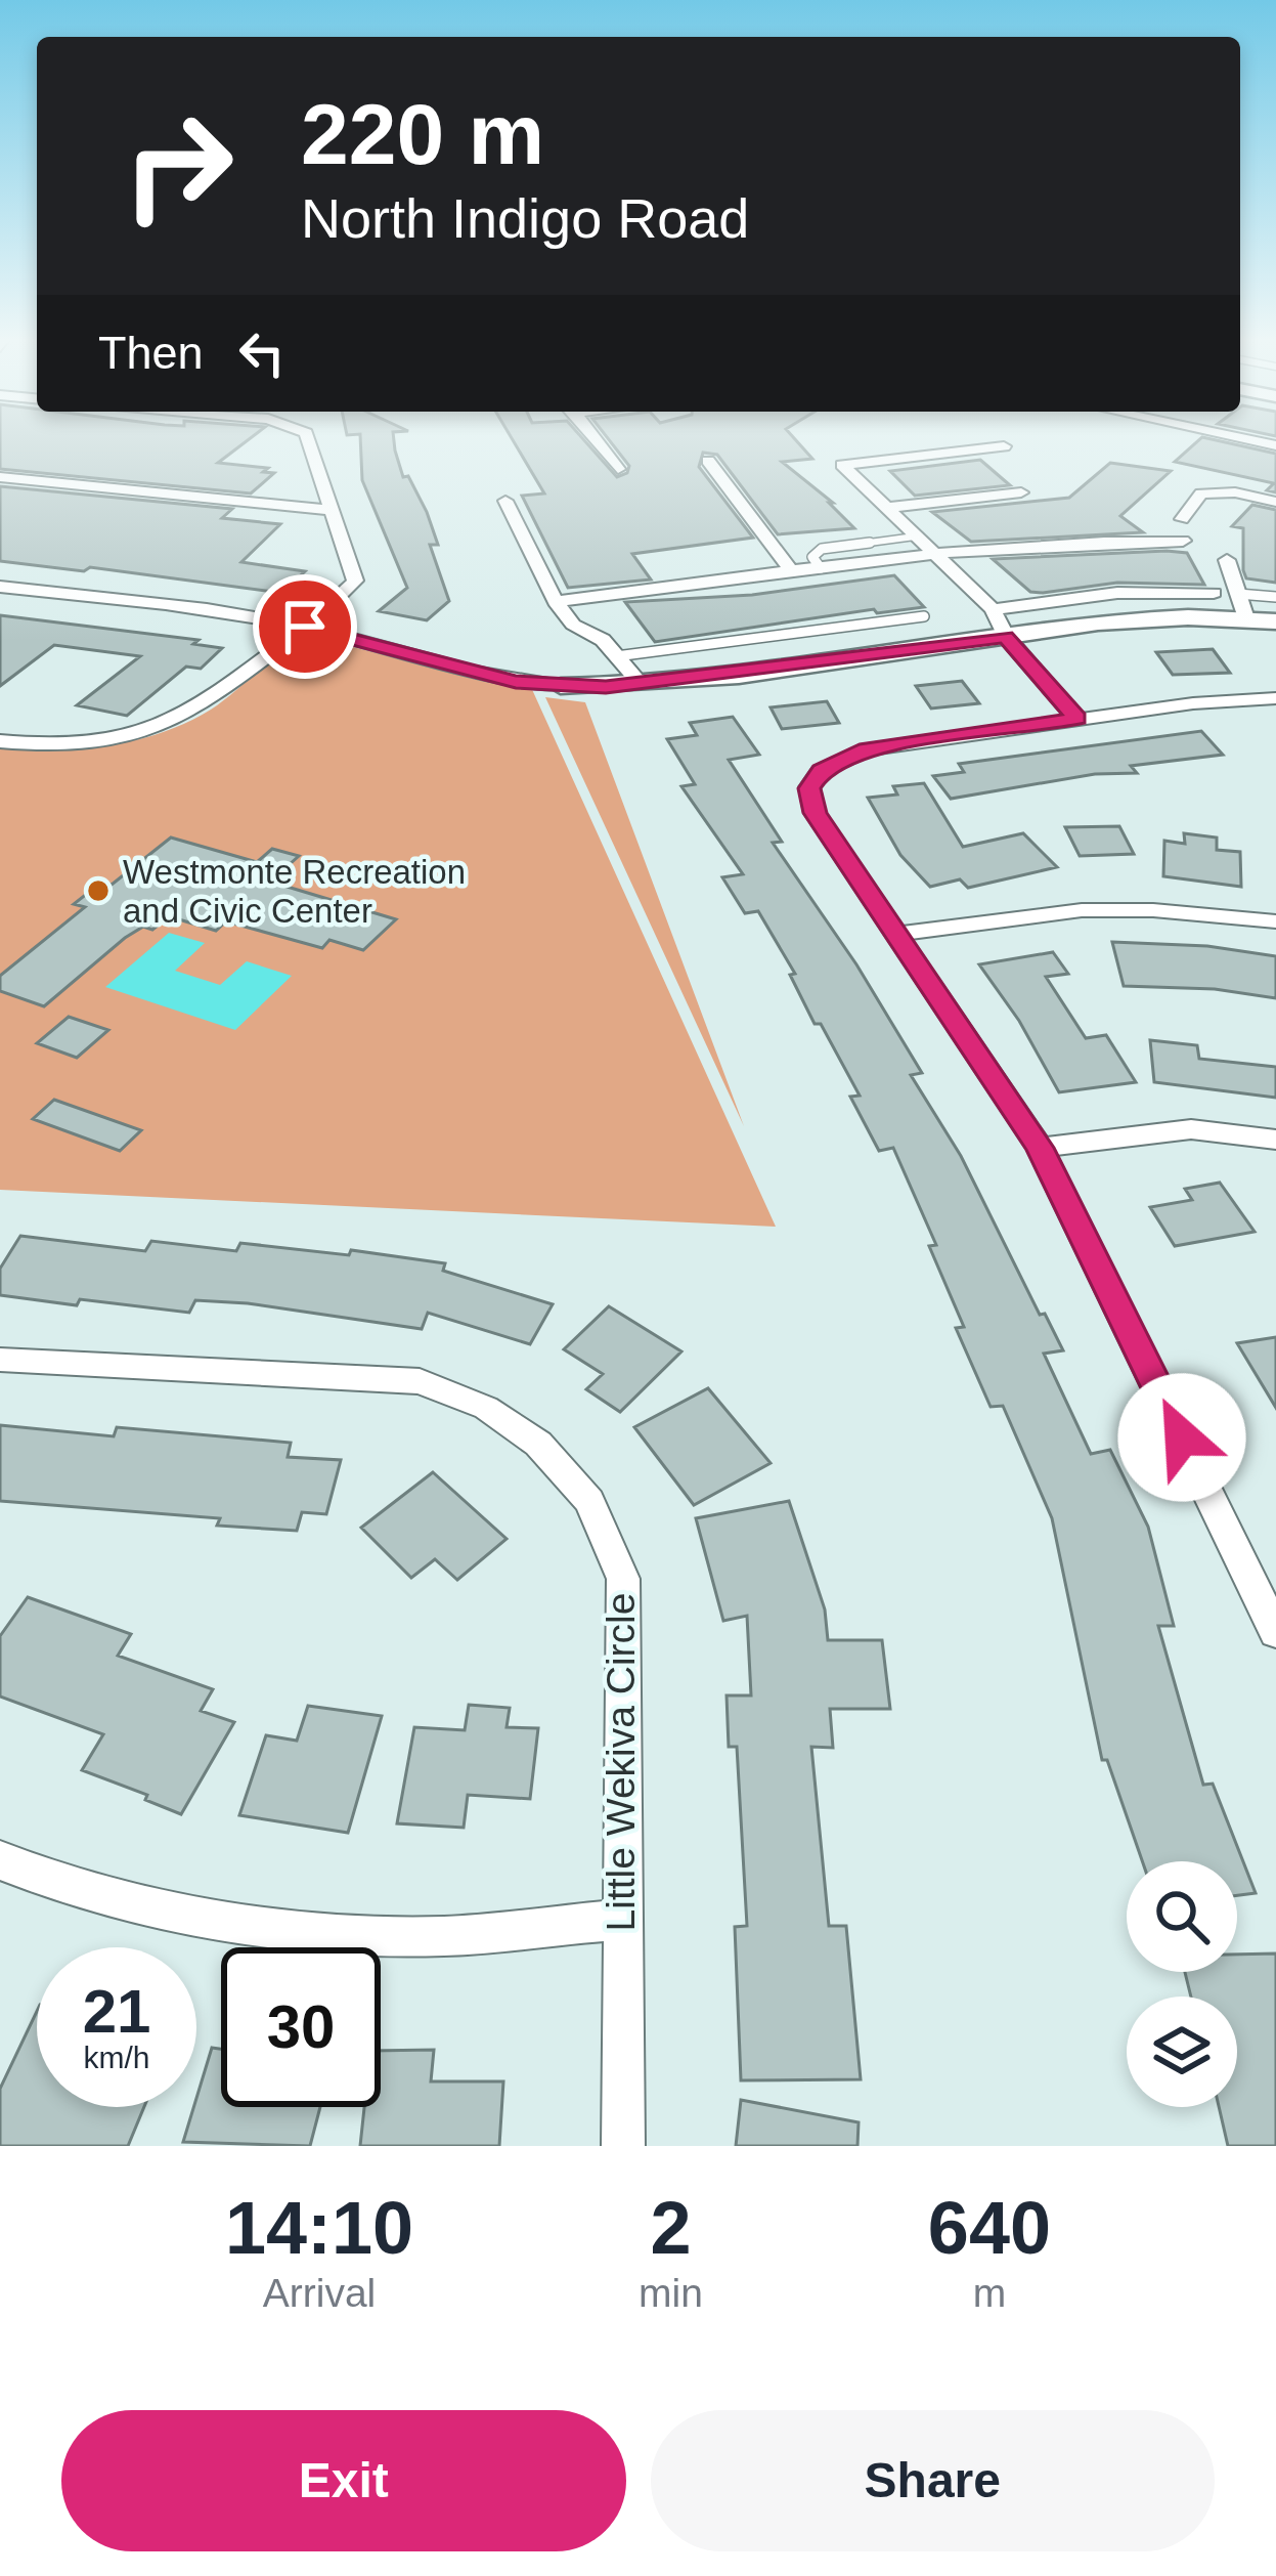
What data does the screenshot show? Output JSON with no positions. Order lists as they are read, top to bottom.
{
  "streets": {
    "street": ["Little Wekiva Circle"]
  },
  "places": ["Westmonte Recreation and Civic Center"],
  "page": {
    "turn": ["220 m", "North Indigo Road"],
    "then": "Then",
    "speed": "21 km/h",
    "limit": "30",
    "eta": [
      "14:10",
      "Arrival",
      "2",
      "min",
      "640",
      "m"
    ],
    "buttons": ["Exit", "Share"]
  }
}
